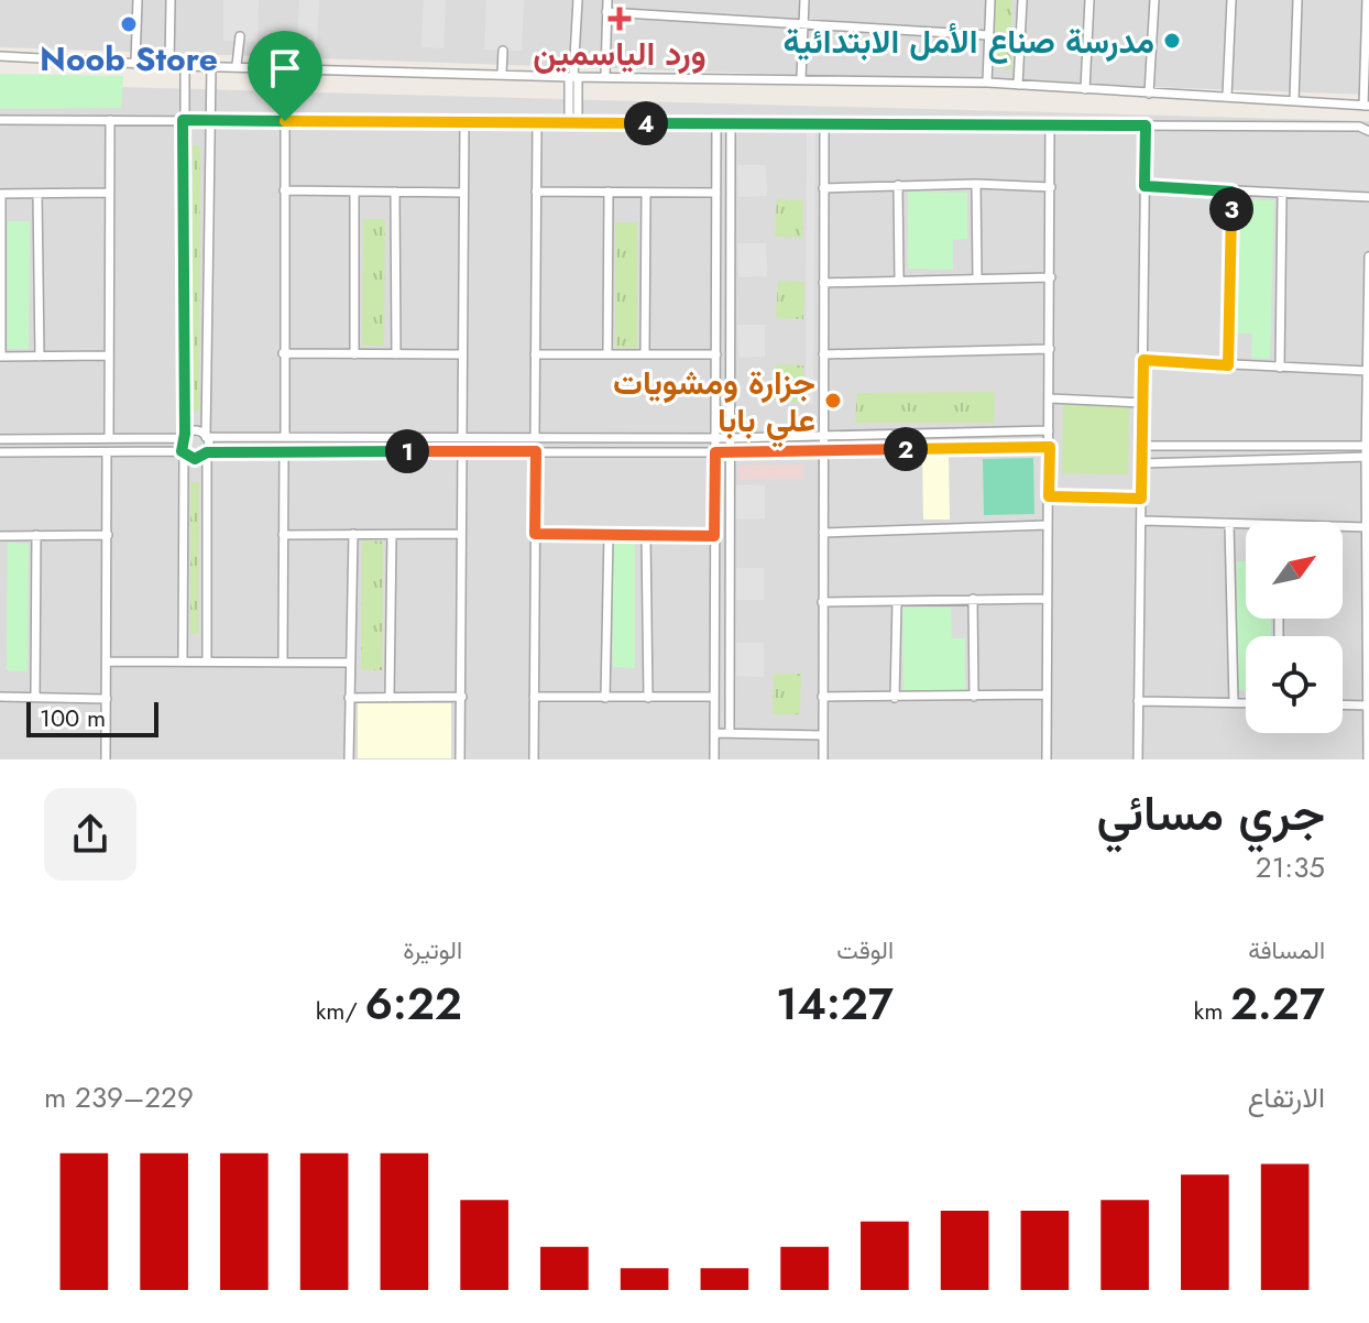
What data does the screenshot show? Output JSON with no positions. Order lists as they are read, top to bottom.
{
  "places": {
    "health": ["ورد الياسمين"],
    "other": ["Noob Store", "مدرسة صناع الأمل الابتدائية", "جزارة ومشويات علي بابا"]
  },
  "scale_bar": "100 m",
  "north": "top right",
  "page": {
    "pins": [
      "4",
      "3",
      "2",
      "1"
    ],
    "scale": "100 m",
    "heading": ["جري مسائي", "21:35"],
    "stats": [
      ["المسافة", "2.27 km"],
      ["الوقت", "14:27"],
      ["الوتيرة", "6:22 /km"]
    ],
    "chart": ["الارتفاع", "229–239 m"]
  }
}
